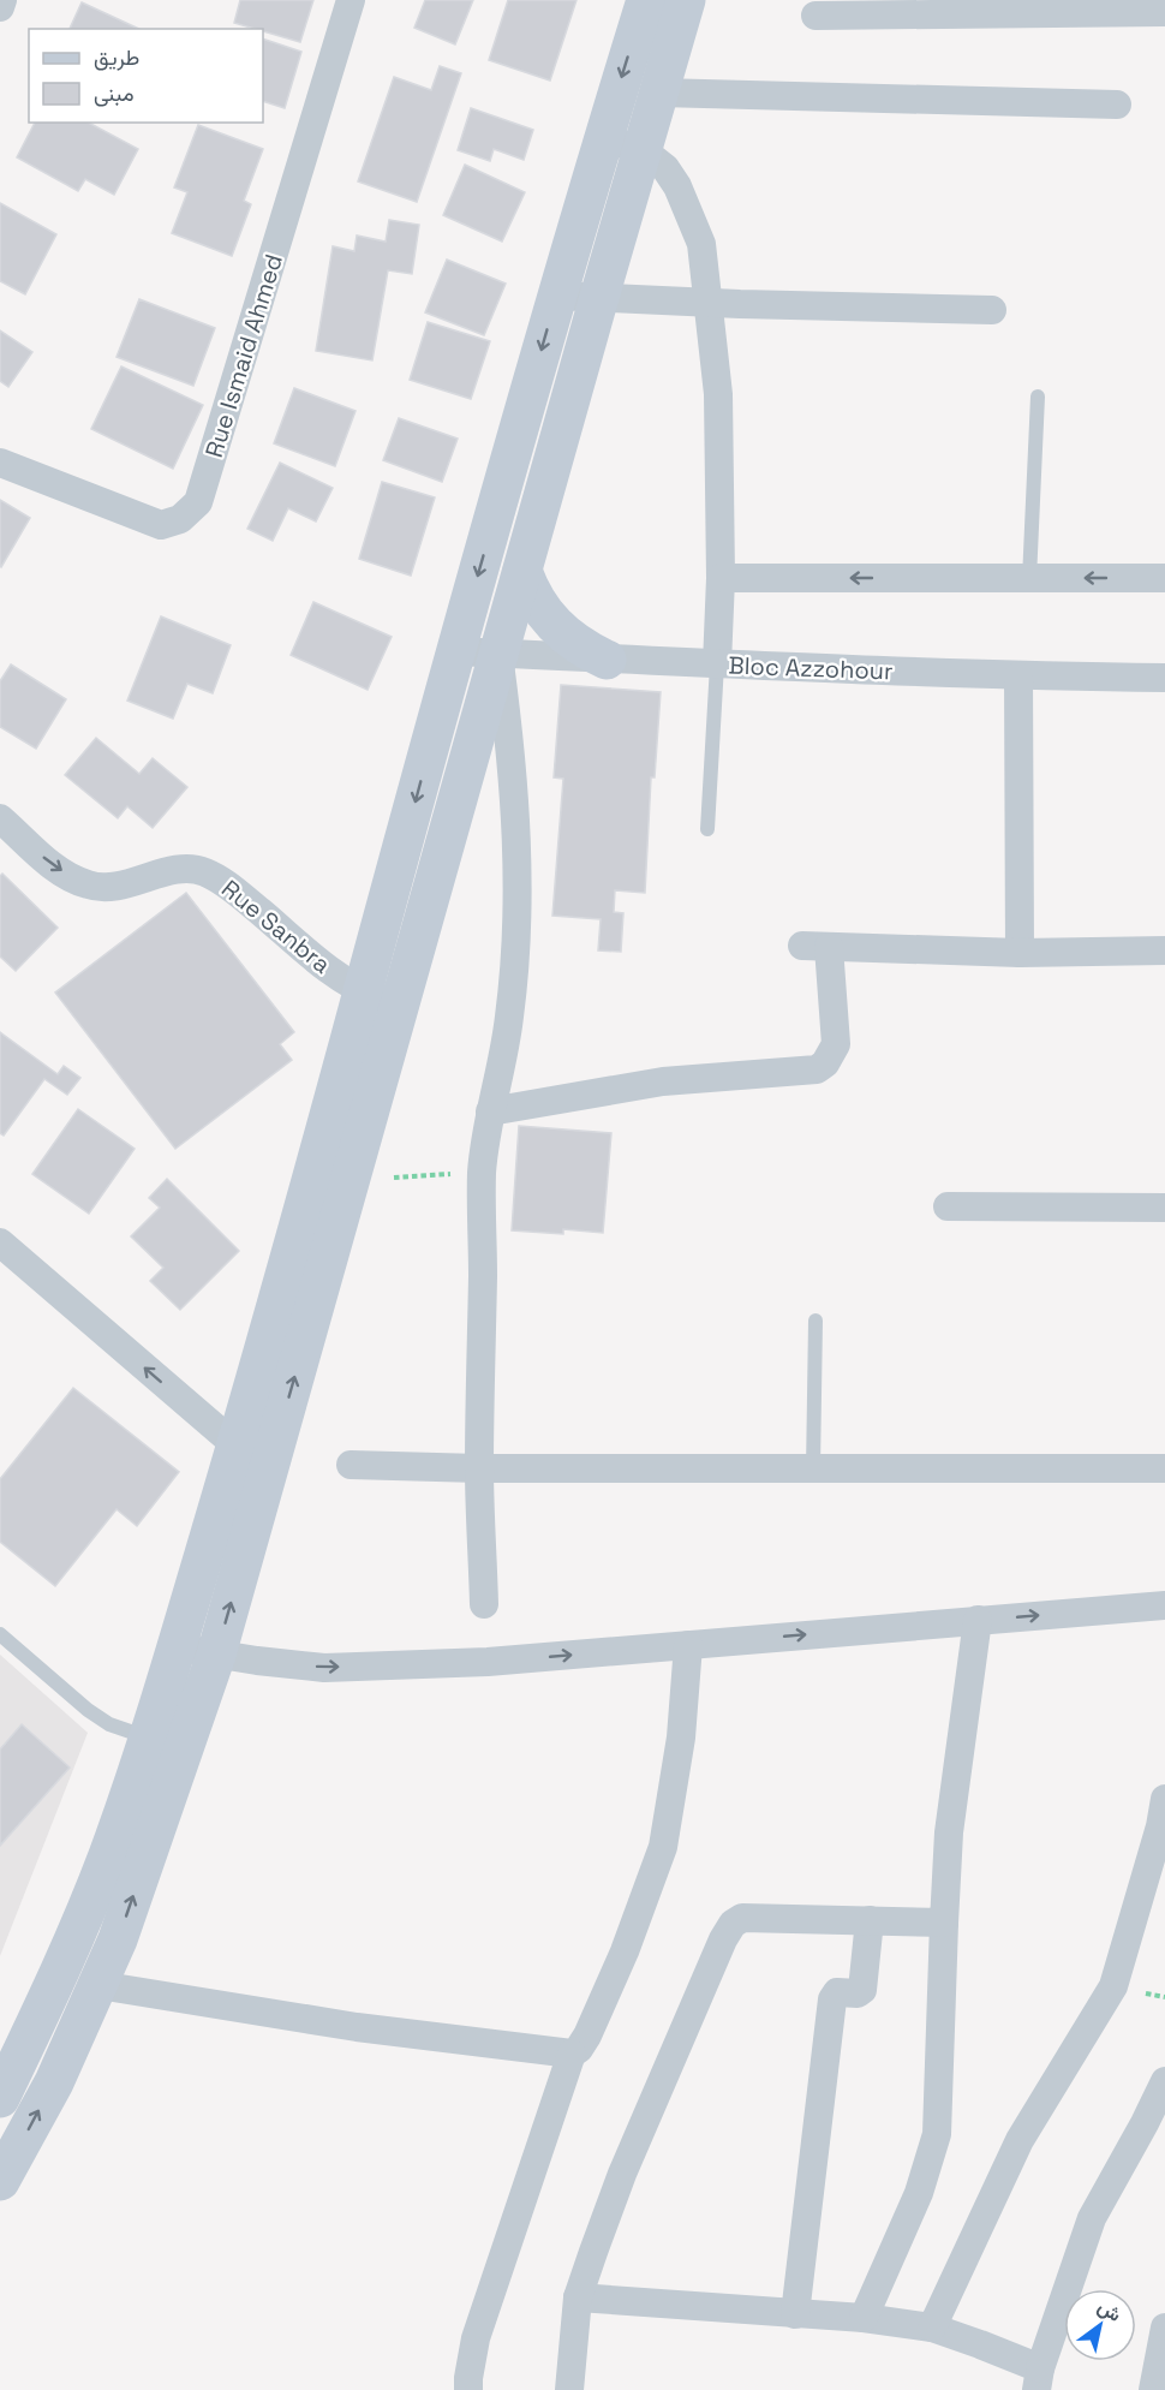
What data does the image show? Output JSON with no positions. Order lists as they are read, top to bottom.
{
  "streets": {
    "street": ["Rue Ismaid Ahmed", "Bloc Azzohour", "Rue Sanbra"]
  },
  "one_way": ["Rue Sanbra"],
  "legend": ["طريق", "مبنى"],
  "north": "top right"
}
